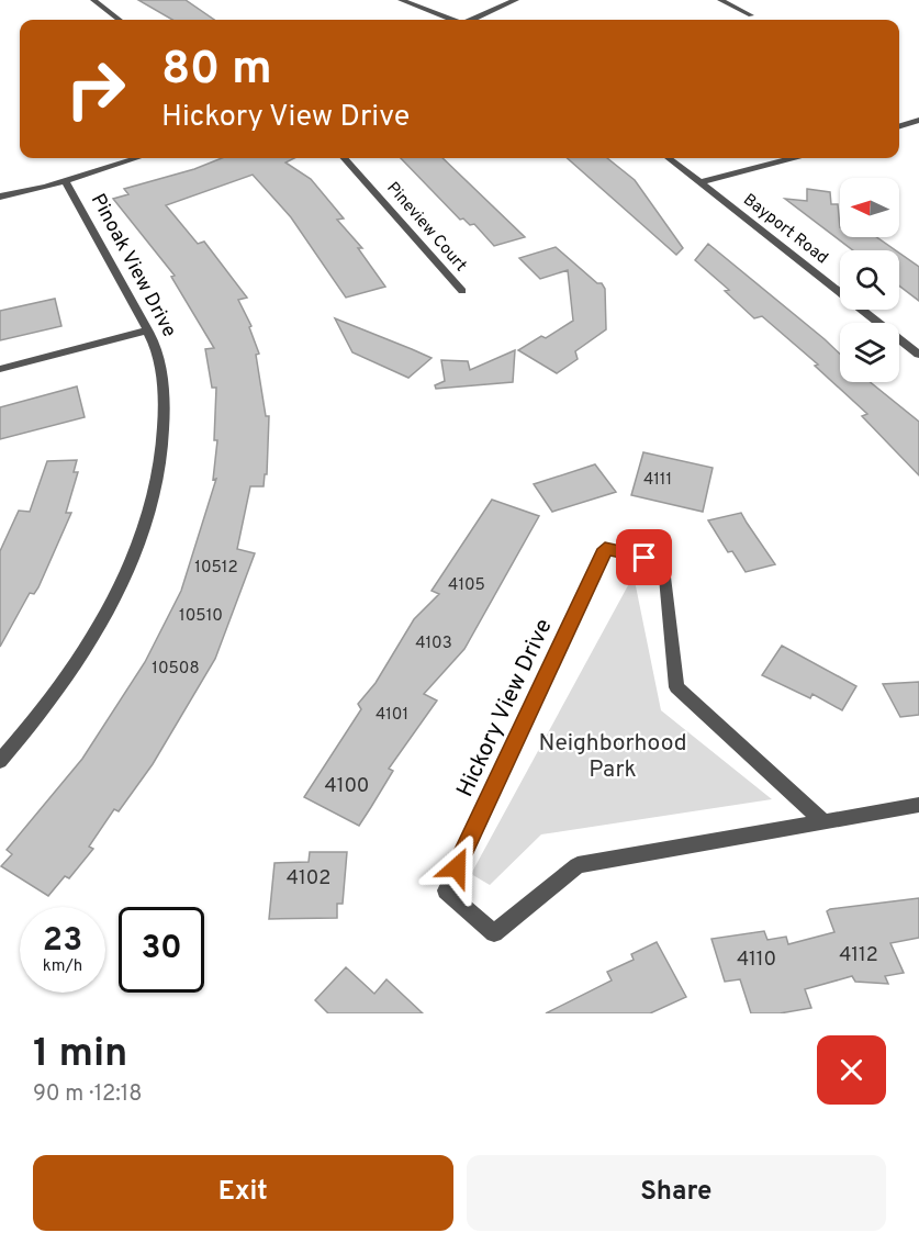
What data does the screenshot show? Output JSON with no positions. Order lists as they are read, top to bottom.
{
  "streets": {
    "street": [
      "Pineview Court",
      "Bayport Road",
      "Pinoak View Drive",
      "Hickory View Drive"
    ]
  },
  "parks": ["Neighborhood Park"],
  "house_numbers": [
    "4111",
    "10512",
    "4105",
    "10510",
    "4103",
    "10508",
    "4101",
    "4100",
    "4102",
    "4112",
    "4110"
  ],
  "north": "left",
  "page": {
    "turn": ["80 m", "Hickory View Drive"],
    "speed": "23 km/h",
    "limit": "30",
    "heading": ["1 min", "90 m · 12:18"],
    "buttons": ["Exit", "Share"]
  }
}
